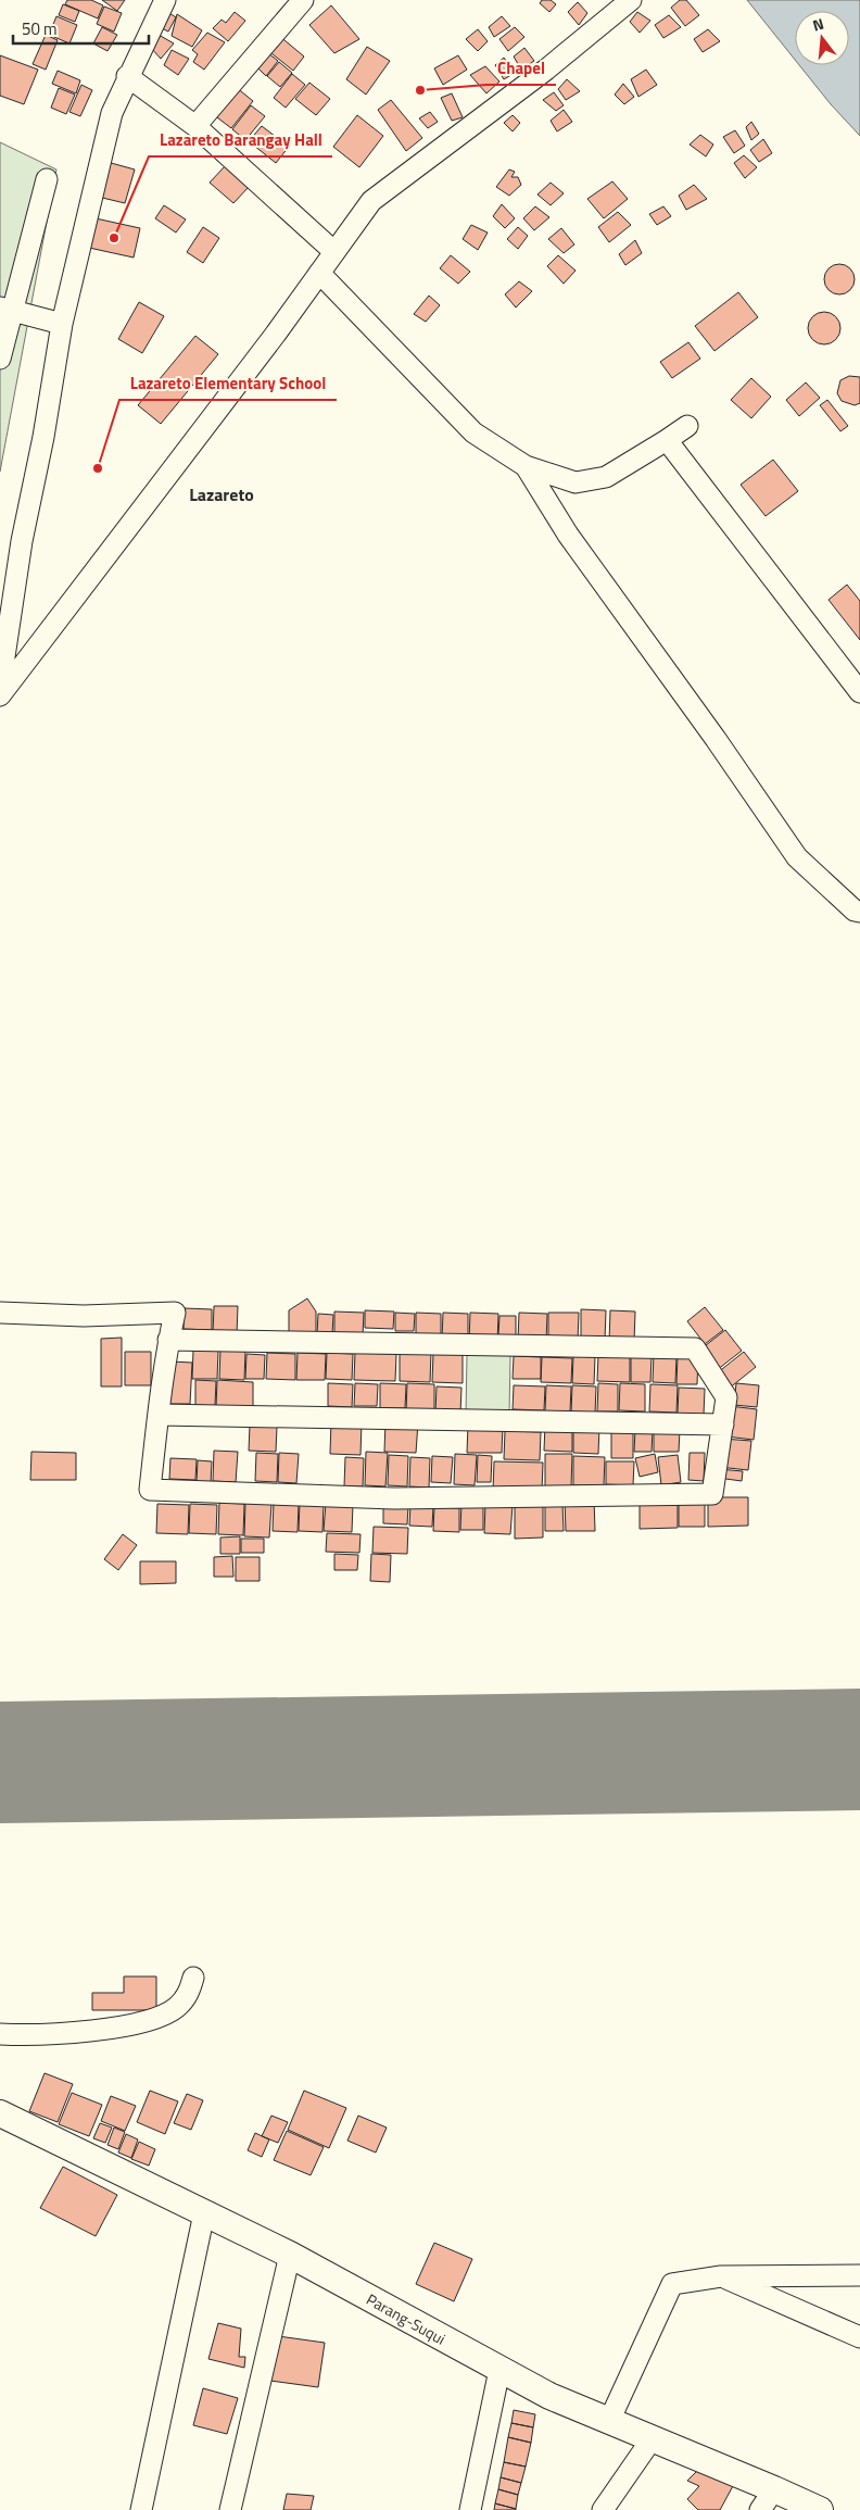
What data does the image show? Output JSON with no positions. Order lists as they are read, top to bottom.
{
  "streets": {
    "main road": ["Parang-Suqui"]
  },
  "districts": ["Lazareto"],
  "places": ["Chapel", "Lazareto Barangay Hall", "Lazareto Elementary School"],
  "scale_bar": "50 m",
  "north": "top"
}
